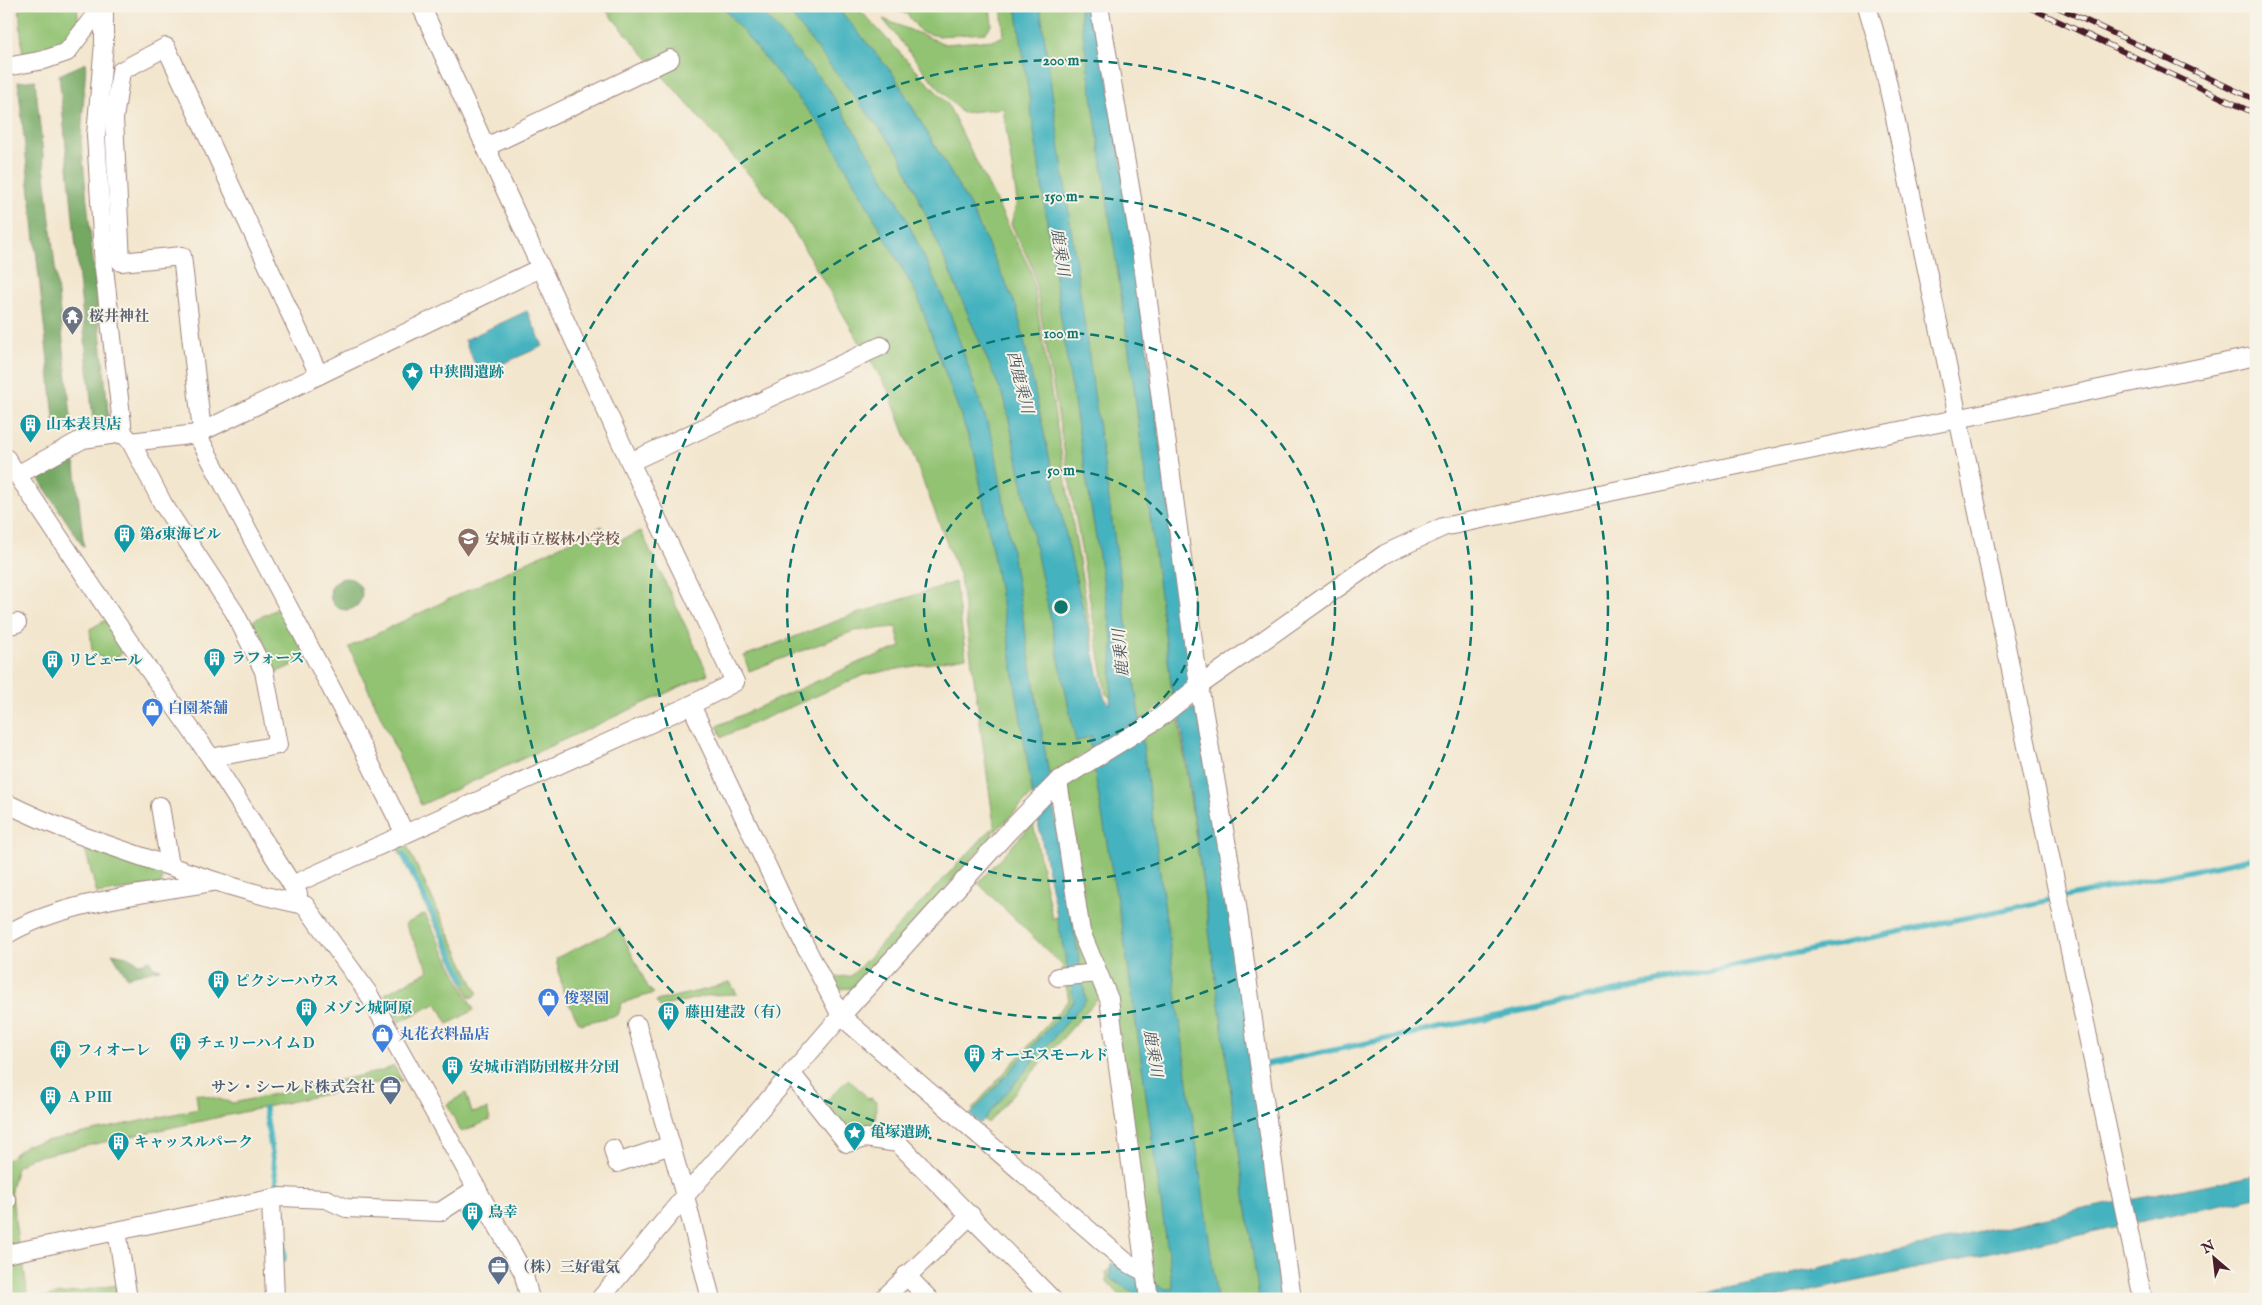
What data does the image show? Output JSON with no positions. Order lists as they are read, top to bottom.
{
  "water": ["鹿乗川", "西鹿乗川"],
  "places": {
    "temple": ["桜井神社"],
    "place": ["中狭間遺跡", "亀塚遺跡"],
    "building": [
      "山本表具店",
      "第6東海ビル",
      "ラフォース",
      "リビェール",
      "ピクシーハウス",
      "メゾン城阿原",
      "藤田建設（有）",
      "チェリーハイムＤ",
      "フィオーレ",
      "オーエスモールド",
      "安城市消防団桜井分団",
      "ＡＰⅢ",
      "キャッスルパーク",
      "鳥幸"
    ],
    "school or university": ["安城市立桜林小学校"],
    "shop": ["白園茶舗", "俊翠園", "丸花衣料品店"],
    "office": ["サン・シールド株式会社", "（株）三好電気"]
  },
  "north": "top left",
  "rings": [
    "200 m",
    "150 m",
    "100 m",
    "50 m"
  ]
}
